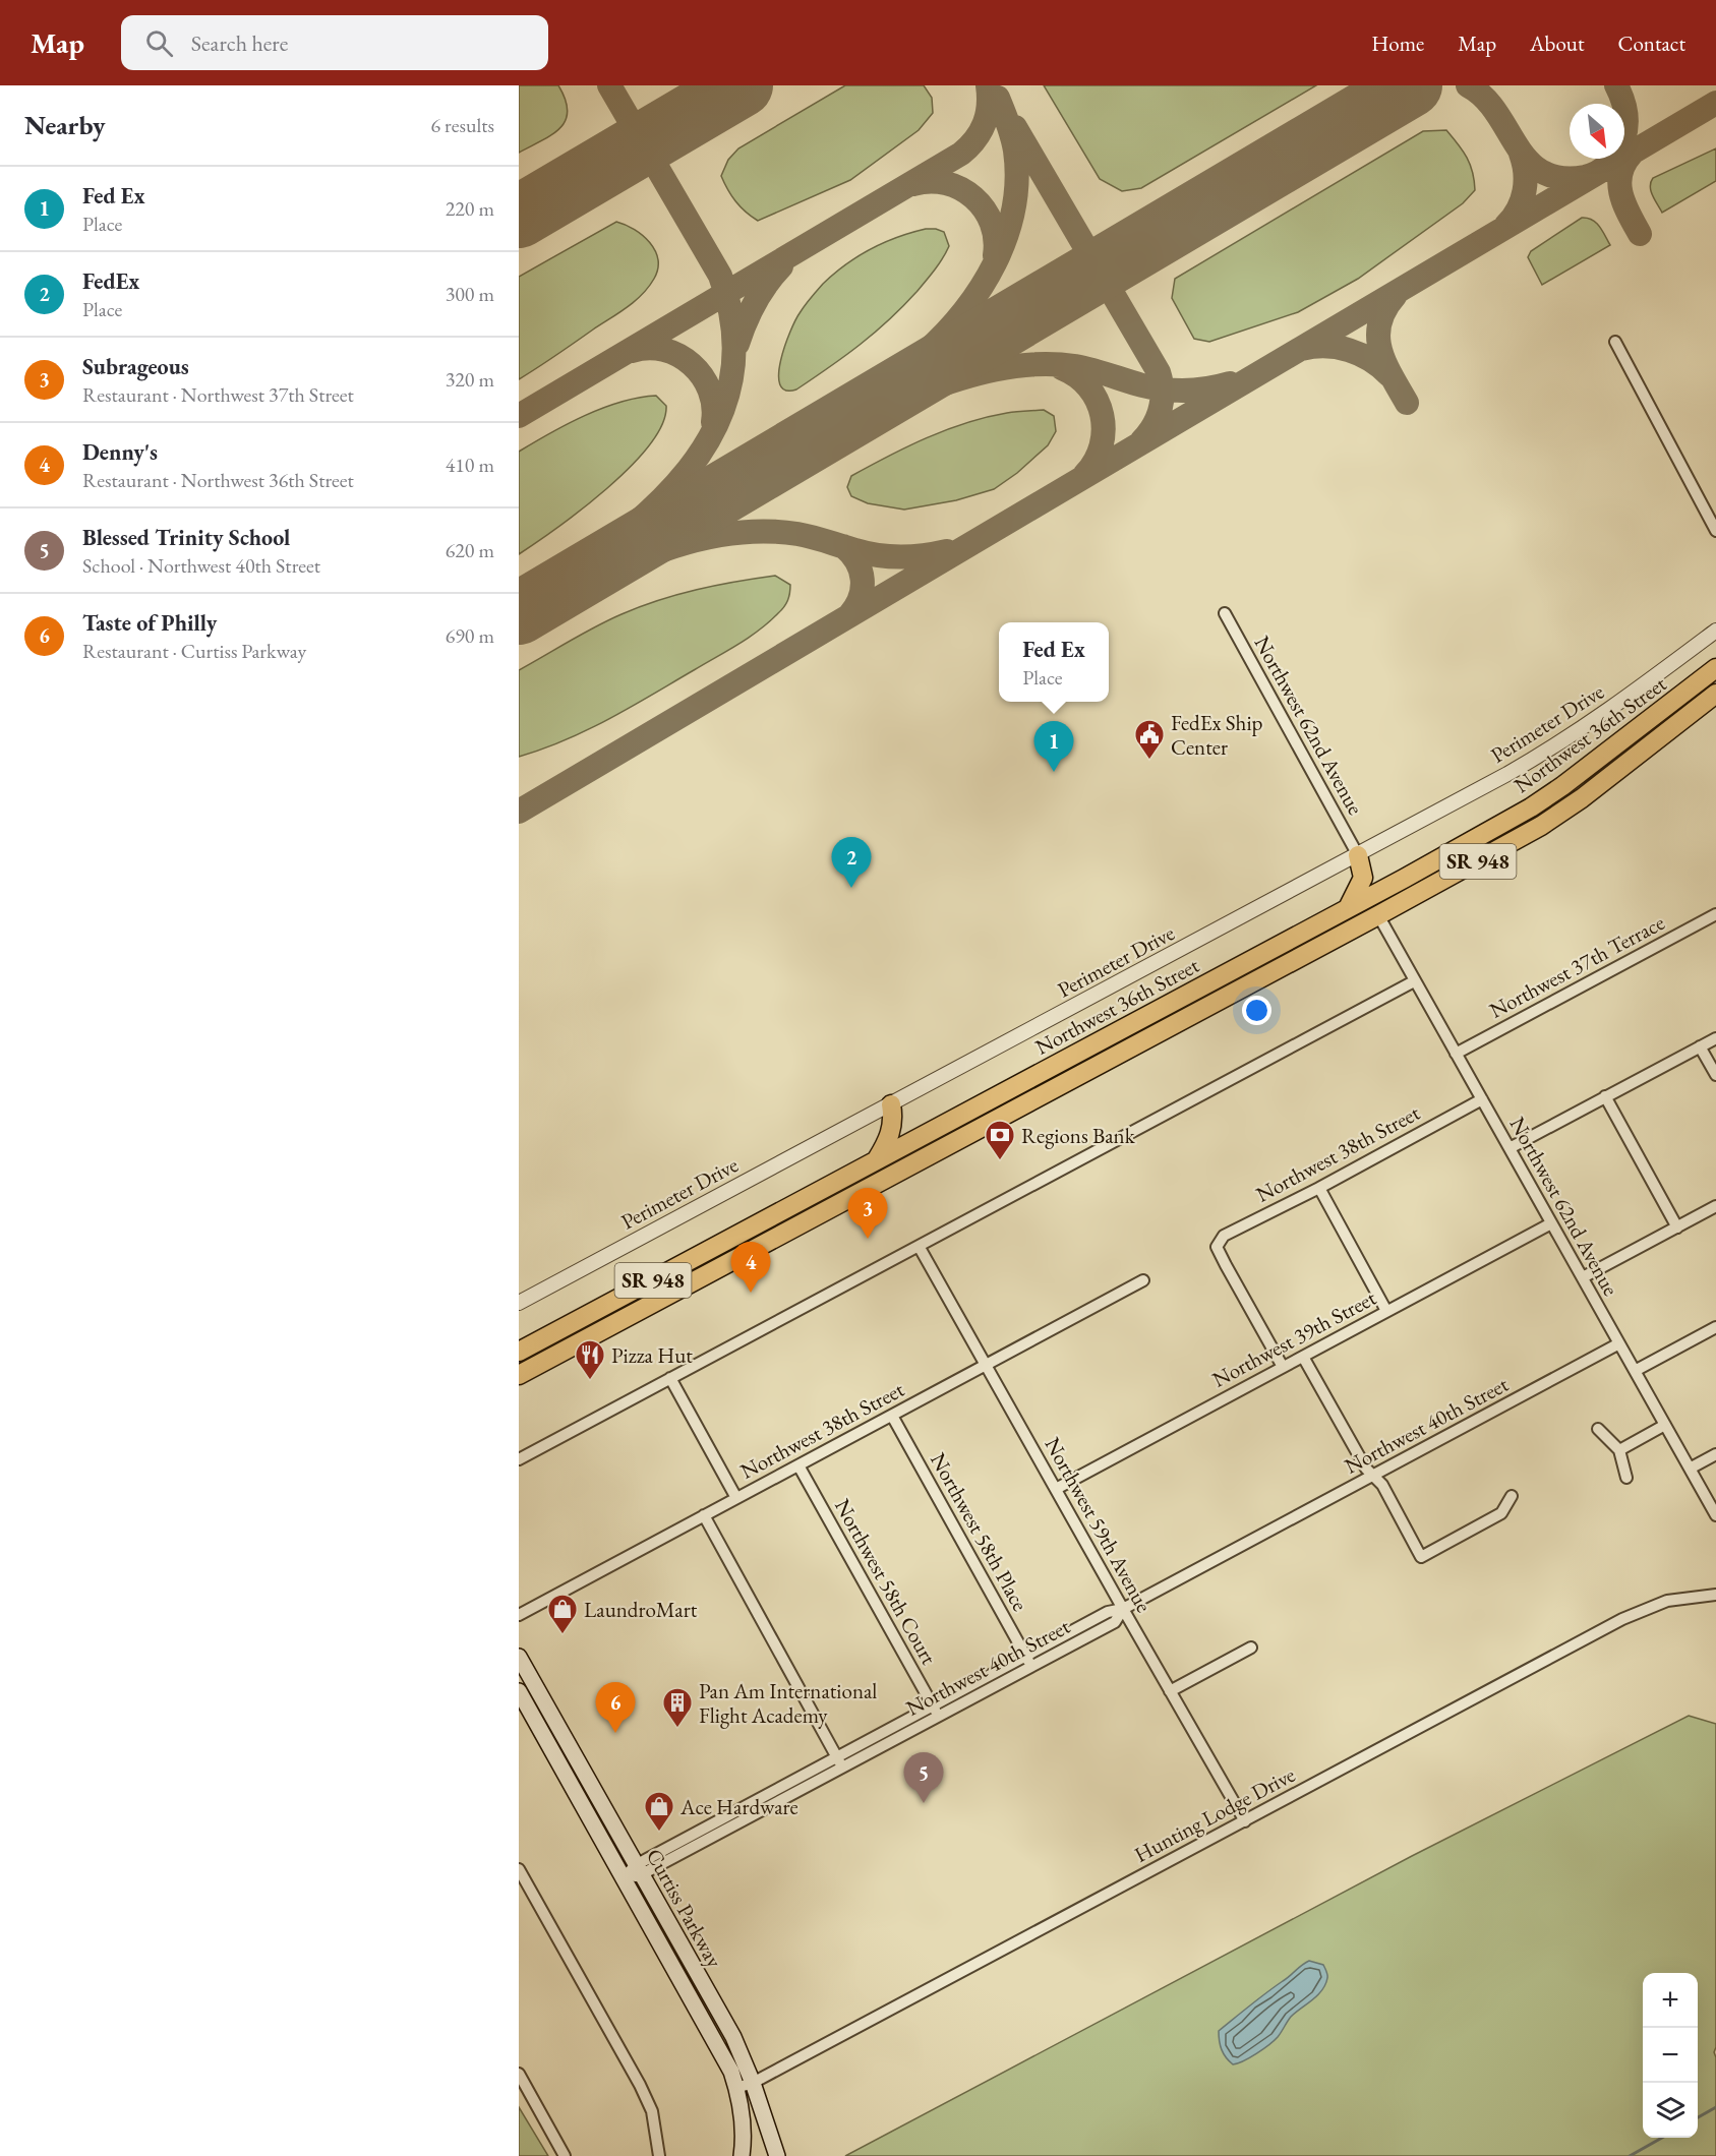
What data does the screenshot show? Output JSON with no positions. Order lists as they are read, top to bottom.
{
  "streets": {
    "main road": ["Northwest 36th Street", "SR 948", "Curtiss Parkway"],
    "street": [
      "Perimeter Drive",
      "Northwest 62nd Avenue",
      "Northwest 37th Terrace",
      "Northwest 38th Street",
      "Northwest 39th Street",
      "Northwest 40th Street",
      "Northwest 59th Avenue",
      "Northwest 58th Place",
      "Northwest 58th Court",
      "Hunting Lodge Drive"
    ]
  },
  "crossings": [
    ["Perimeter Drive", "Northwest 62nd Avenue"],
    ["Northwest 62nd Avenue", "Northwest 36th Street"],
    ["Northwest 62nd Avenue", "Northwest 37th Terrace"],
    ["Northwest 62nd Avenue", "Northwest 38th Street"],
    ["Northwest 62nd Avenue", "Northwest 39th Street"],
    ["Northwest 62nd Avenue", "Northwest 40th Street"],
    ["Northwest 38th Street", "Northwest 39th Street"],
    ["Northwest 38th Street", "Northwest 59th Avenue"],
    ["Northwest 38th Street", "Northwest 58th Place"],
    ["Northwest 38th Street", "Northwest 58th Court"],
    ["Northwest 39th Street", "Northwest 59th Avenue"],
    ["Northwest 40th Street", "Northwest 59th Avenue"],
    ["Northwest 40th Street", "Northwest 58th Place"],
    ["Northwest 40th Street", "Northwest 58th Court"],
    ["Northwest 40th Street", "Curtiss Parkway"],
    ["Northwest 59th Avenue", "Hunting Lodge Drive"],
    ["Hunting Lodge Drive", "Curtiss Parkway"]
  ],
  "places": {
    "public building": ["FedEx Ship Center"],
    "bank": ["Regions Bank"],
    "restaurant": ["Pizza Hut"],
    "shop": ["LaundroMart", "Ace Hardware"],
    "building": ["Pan Am International Flight Academy"]
  },
  "north": "bottom right",
  "page": {
    "header": "Map",
    "search": "Search here",
    "nav": [
      "Home",
      "Map",
      "About",
      "Contact"
    ],
    "heading": ["Nearby", "6 results"],
    "list": [
      {
        "mark": "1",
        "name": "Fed Ex",
        "note": "Place",
        "value": "220 m"
      },
      {
        "mark": "2",
        "name": "FedEx",
        "note": "Place",
        "value": "300 m"
      },
      {
        "mark": "3",
        "name": "Subrageous",
        "note": "Restaurant · Northwest 37th Street",
        "value": "320 m"
      },
      {
        "mark": "4",
        "name": "Denny's",
        "note": "Restaurant · Northwest 36th Street",
        "value": "410 m"
      },
      {
        "mark": "5",
        "name": "Blessed Trinity School",
        "note": "School · Northwest 40th Street",
        "value": "620 m"
      },
      {
        "mark": "6",
        "name": "Taste of Philly",
        "note": "Restaurant · Curtiss Parkway",
        "value": "690 m"
      }
    ],
    "popup": ["Fed Ex", "Place"],
    "pins": [
      "1",
      "2",
      "3",
      "4",
      "6",
      "5"
    ],
    "map_buttons": ["+", "−"]
  }
}
